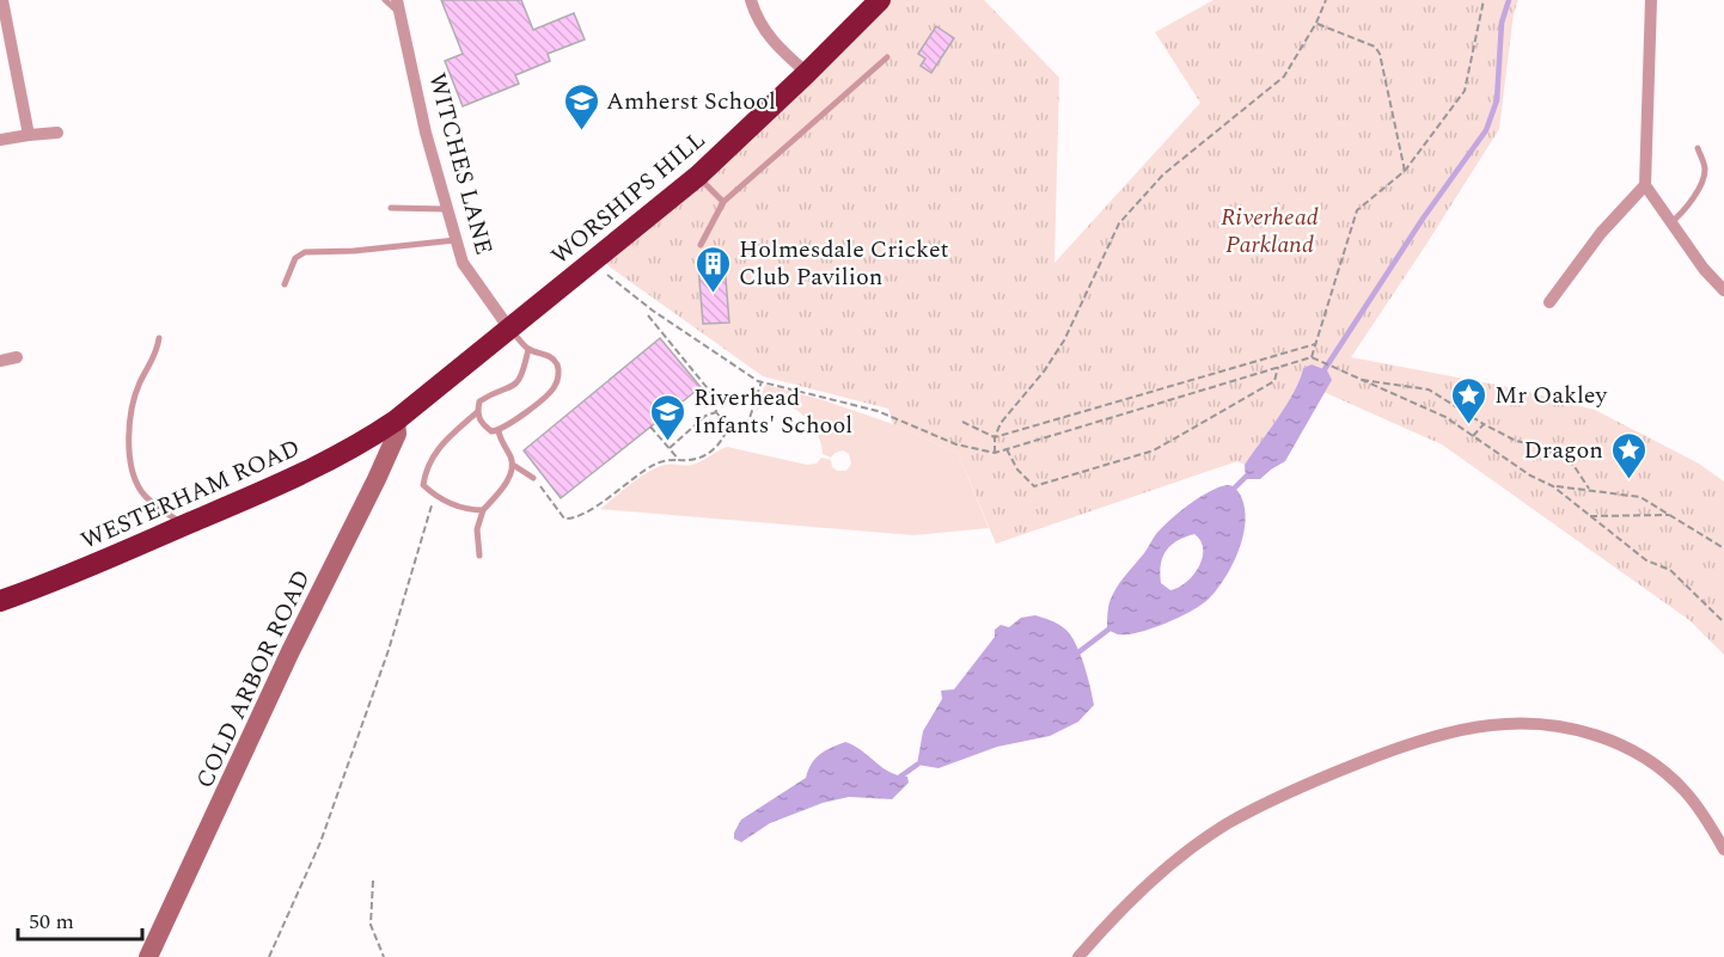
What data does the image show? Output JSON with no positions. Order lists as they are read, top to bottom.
{
  "streets": {
    "highway": ["WORSHIPS HILL", "WESTERHAM ROAD"],
    "main road": ["COLD ARBOR ROAD"],
    "street": ["WITCHES LANE"]
  },
  "crossings": [
    ["WITCHES LANE", "WORSHIPS HILL"],
    ["WORSHIPS HILL", "WESTERHAM ROAD"],
    ["WORSHIPS HILL", "COLD ARBOR ROAD"],
    ["WESTERHAM ROAD", "COLD ARBOR ROAD"]
  ],
  "parks": ["Riverhead Parkland"],
  "places": {
    "school or university": ["Amherst School", "Riverhead Infants' School"],
    "building": ["Holmesdale Cricket Club Pavilion"],
    "place": ["Mr Oakley", "Dragon"]
  },
  "scale_bar": "50 m"
}
